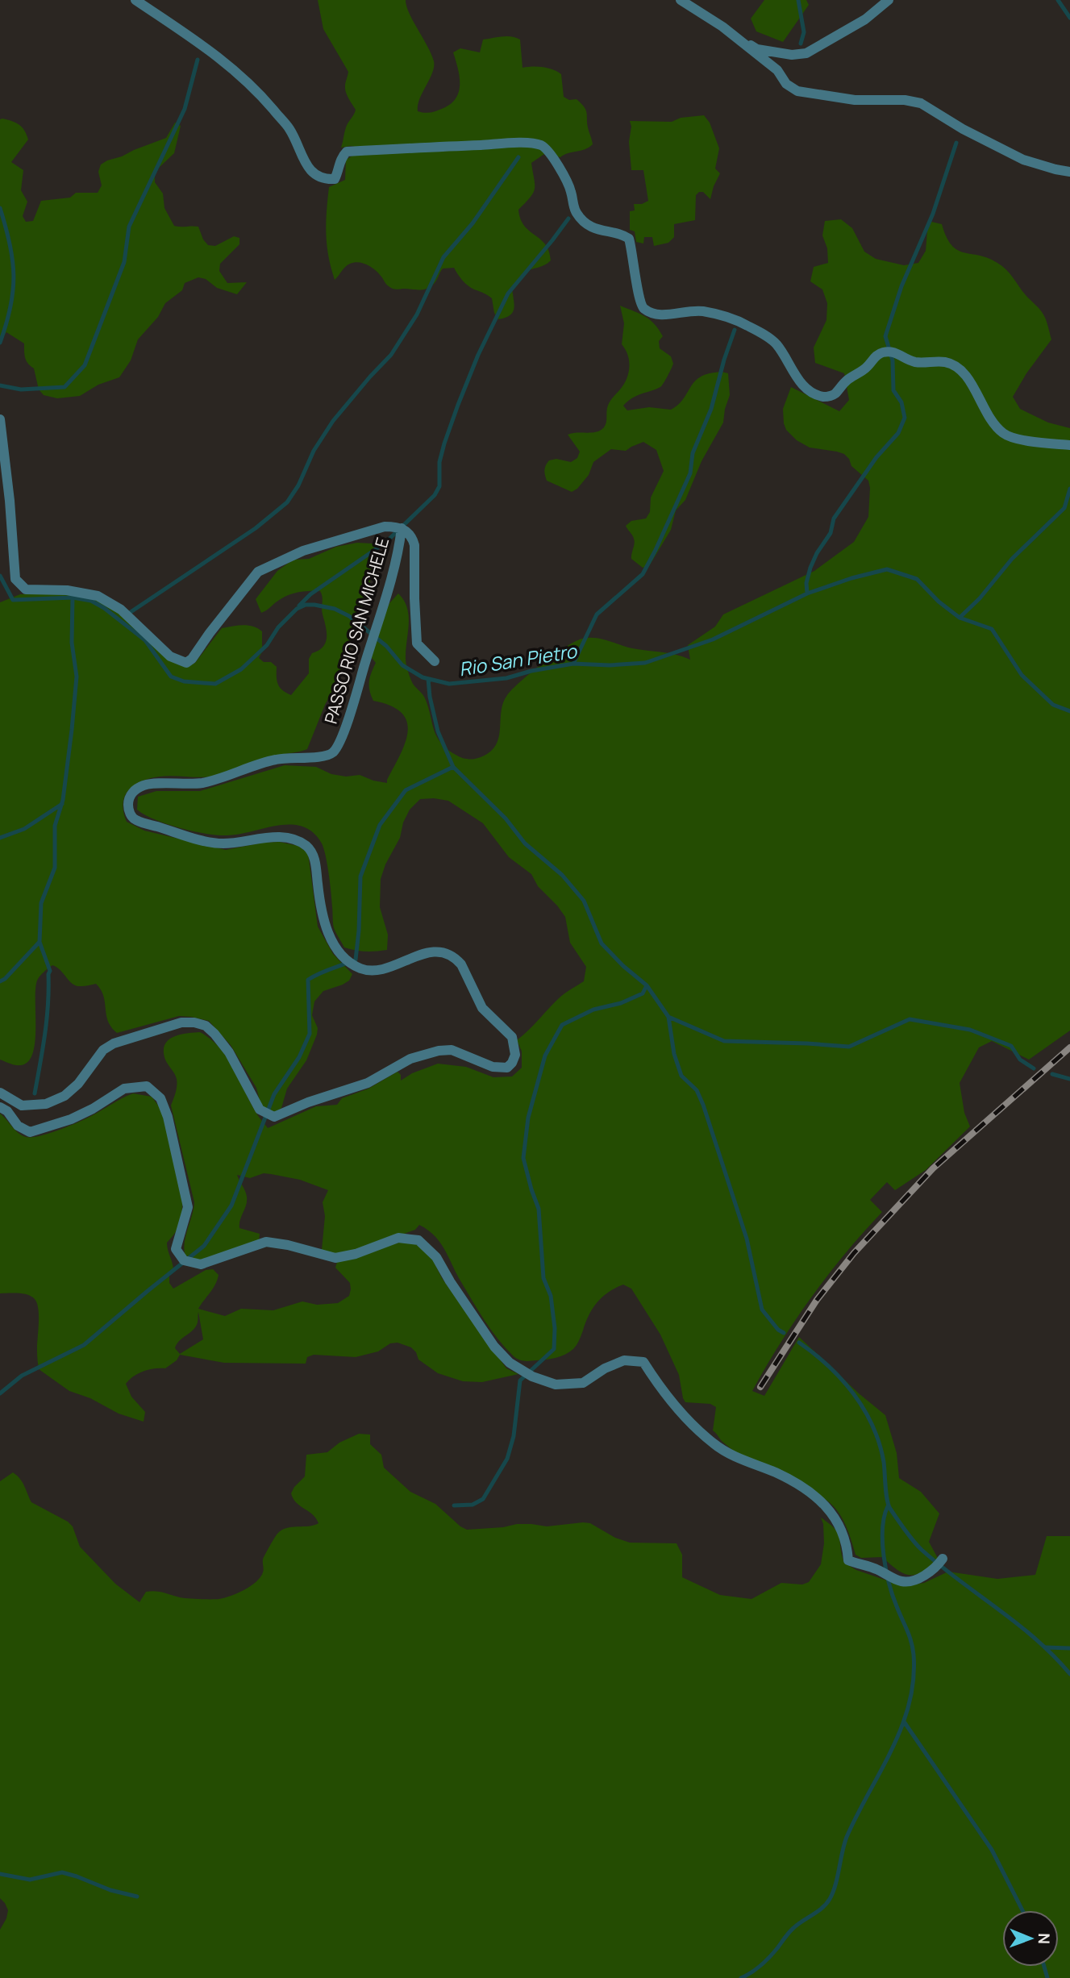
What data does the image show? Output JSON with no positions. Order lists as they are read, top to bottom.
{
  "streets": {
    "street": ["PASSO RIO SAN MICHELE"]
  },
  "water": ["Rio San Pietro"],
  "north": "right"
}
